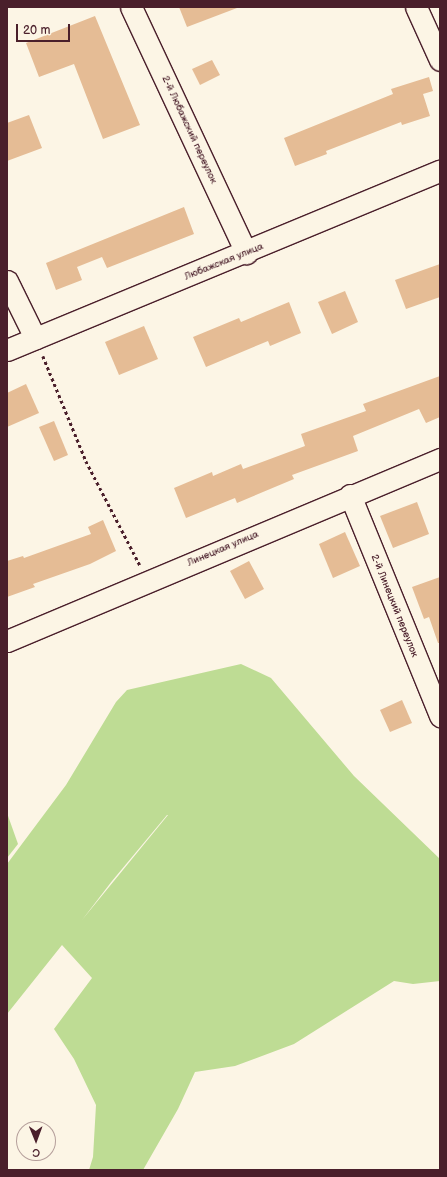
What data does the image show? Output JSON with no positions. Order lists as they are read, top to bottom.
{
  "streets": {
    "street": [
      "2-й Любажский переулок",
      "Любажская улица",
      "Линецкая улица",
      "2-й Линецкий переулок"
    ]
  },
  "crossings": [
    ["2-й Любажский переулок", "Любажская улица"],
    ["Линецкая улица", "2-й Линецкий переулок"]
  ],
  "scale_bar": "20 m",
  "north": "bottom"
}
